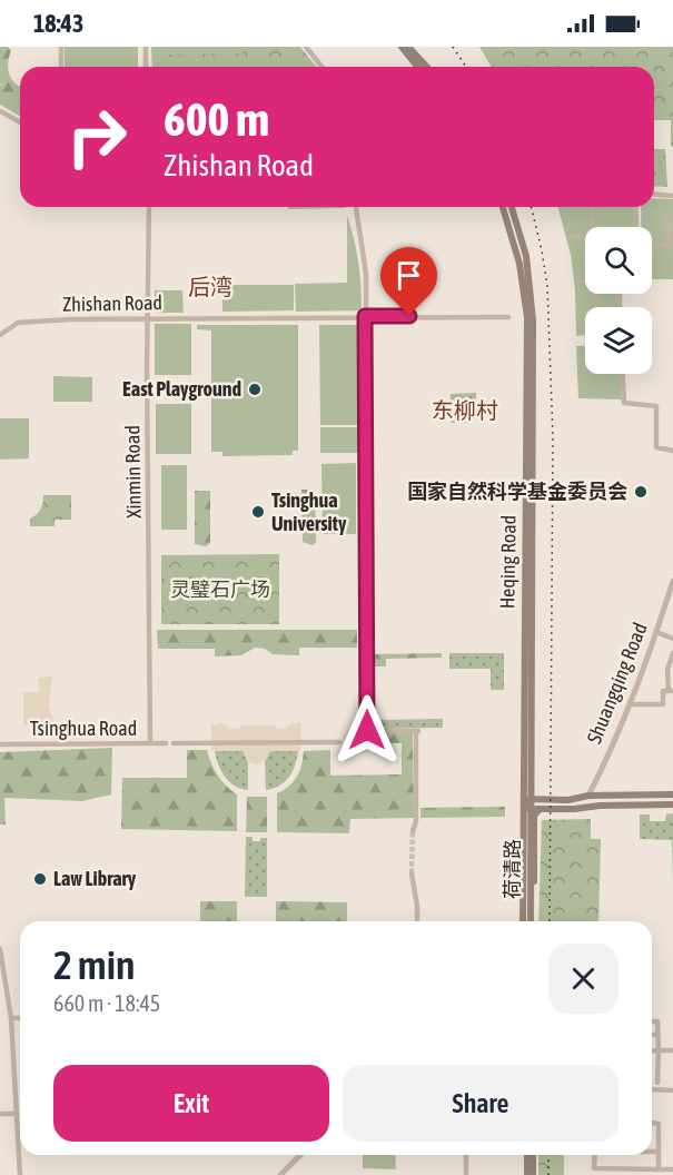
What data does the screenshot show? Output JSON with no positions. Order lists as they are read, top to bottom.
{
  "streets": {
    "main road": ["Heqing Road", "荷清路"],
    "street": [
      "Zhishan Road",
      "Xinmin Road",
      "Shuangqing Road",
      "Tsinghua Road"
    ]
  },
  "crossings": [
    ["Zhishan Road", "Xinmin Road"],
    ["Xinmin Road", "Tsinghua Road"],
    ["Heqing Road", "荷清路"]
  ],
  "districts": ["后湾", "东柳村"],
  "parks": ["灵璧石广场"],
  "places": [
    "East Playground",
    "国家自然科学基金委员会",
    "Tsinghua University",
    "Law Library"
  ],
  "page": {
    "status": "18:43",
    "turn": ["600 m", "Zhishan Road"],
    "heading": ["2 min", "660 m · 18:45"],
    "buttons": ["Exit", "Share"]
  }
}
